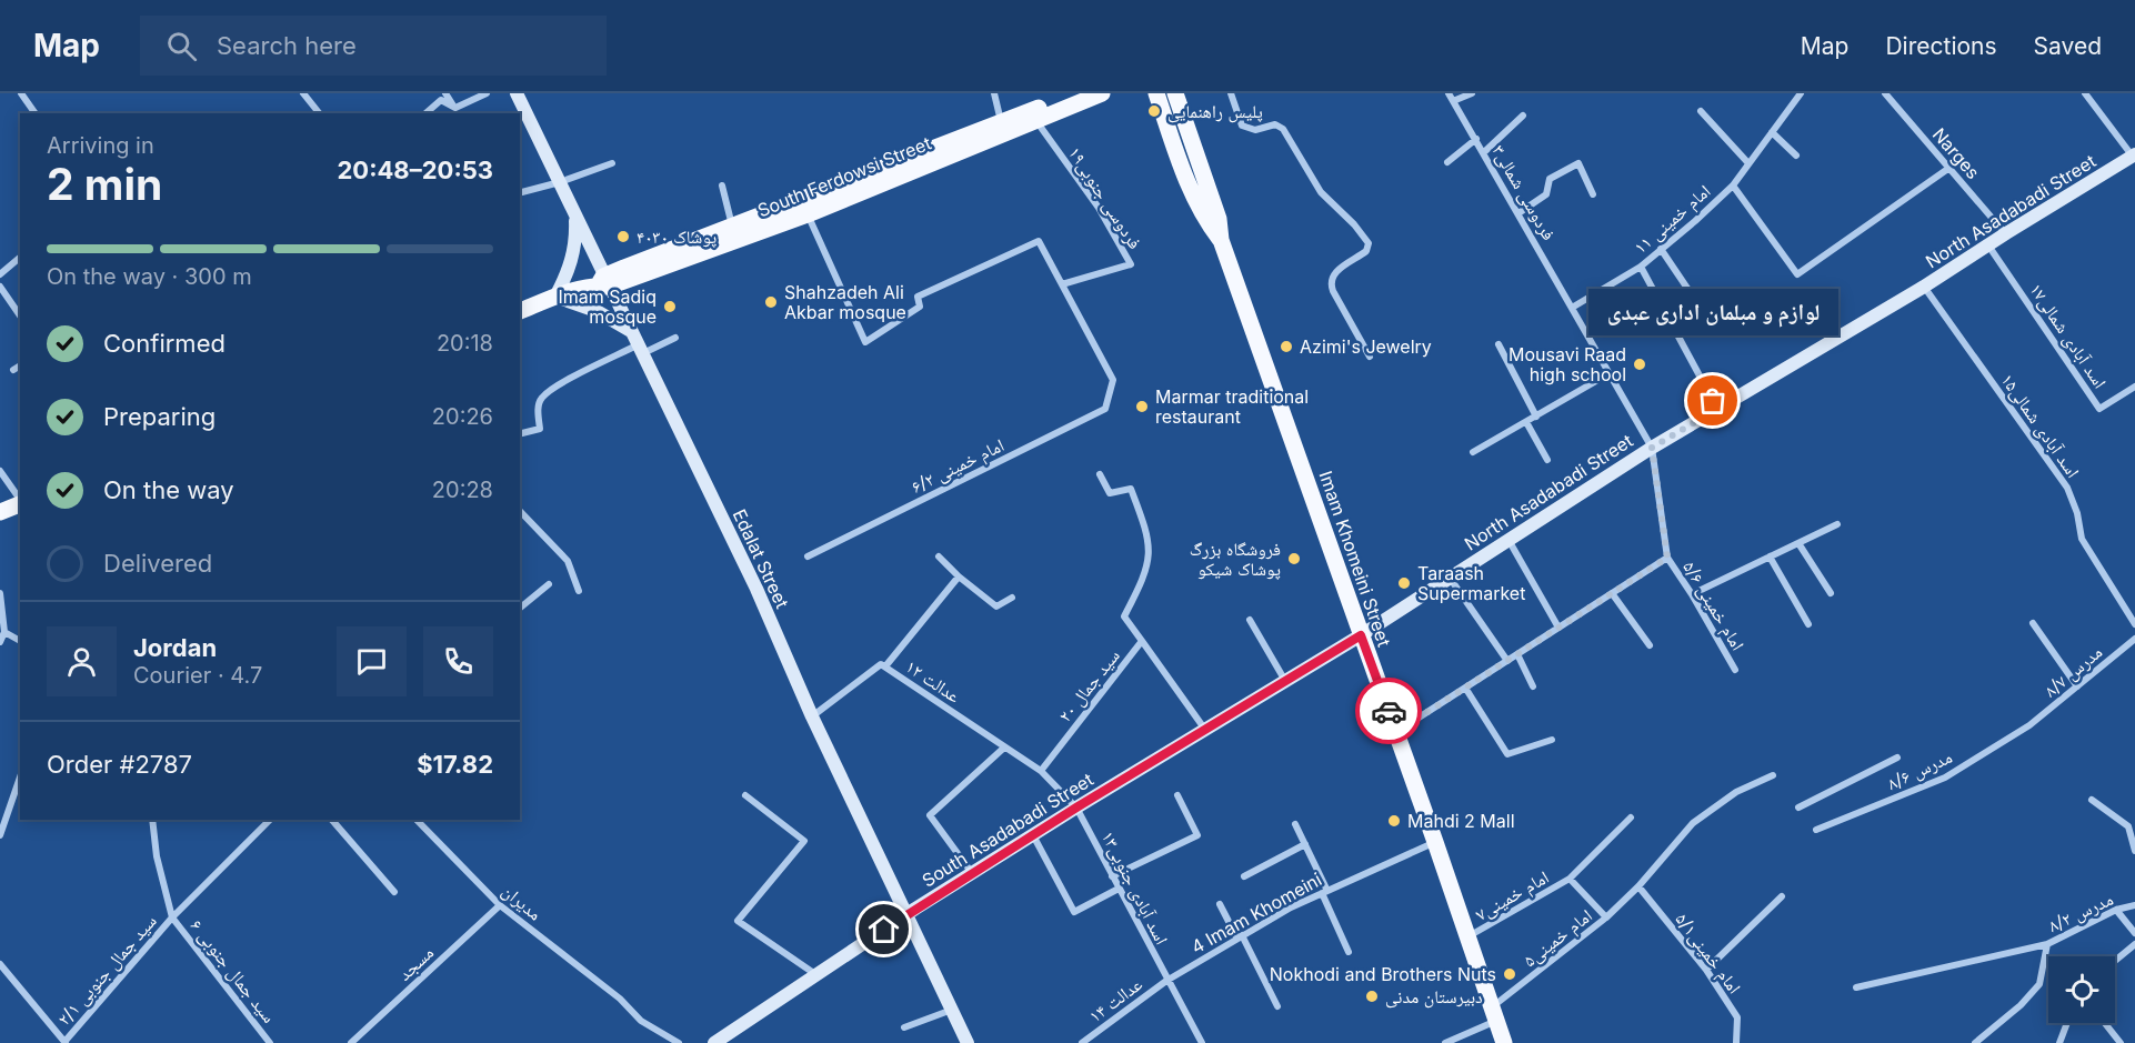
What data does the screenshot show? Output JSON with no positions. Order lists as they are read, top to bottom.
{
  "streets": {
    "main road": [
      "South Ferdowsi Street",
      "North Asadabadi Street",
      "Edalat Street",
      "Imam Khomeini Street",
      "South Asadabadi Street"
    ],
    "street": [
      "Narges",
      "فردوسی شمالی۳",
      "فردوسی جنوبی۱۹",
      "امام خمینی ۱۱",
      "اسد آبادی شمالی۱۷",
      "اسد آبادی شمالی۱۵",
      "امام خمینی ۶/۲",
      "امام خمینی ۵/۶",
      "مدرس ۸/۷",
      "عدالت ۱۲",
      "سید جمال ۲۰",
      "مدرس ۸/۶",
      "اسد آبادی جنوبی۱۳",
      "امام خمینی۷",
      "مدیران",
      "مدرس ۸/۲",
      "4 Imam Khomeini",
      "امام خمینی۵",
      "امام خمینی۵/۱",
      "مسجد",
      "سید جمال جنوبی ۲/۱",
      "سید جمال جنوبی ۶",
      "عدالت ۱۴"
    ]
  },
  "crossings": [
    ["Narges", "North Asadabadi Street"],
    ["South Ferdowsi Street", "فردوسی جنوبی۱۹"],
    ["South Ferdowsi Street", "Edalat Street"],
    ["فردوسی شمالی۳", "North Asadabadi Street"],
    ["فردوسی شمالی۳", "امام خمینی ۱۱"],
    ["فردوسی جنوبی۱۹", "امام خمینی ۶/۲"],
    ["North Asadabadi Street", "اسد آبادی شمالی۱۷"],
    ["North Asadabadi Street", "اسد آبادی شمالی۱۵"],
    ["North Asadabadi Street", "Imam Khomeini Street"],
    ["North Asadabadi Street", "South Asadabadi Street"],
    ["Edalat Street", "عدالت ۱۲"],
    ["Edalat Street", "South Asadabadi Street"],
    ["Imam Khomeini Street", "South Asadabadi Street"],
    ["Imam Khomeini Street", "امام خمینی۷"],
    ["Imam Khomeini Street", "4 Imam Khomeini"],
    ["Imam Khomeini Street", "امام خمینی۵"],
    ["مدرس ۸/۷", "مدرس ۸/۶"],
    ["عدالت ۱۲", "سید جمال ۲۰"],
    ["عدالت ۱۲", "اسد آبادی جنوبی۱۳"],
    ["سید جمال ۲۰", "South Asadabadi Street"],
    ["سید جمال ۲۰", "اسد آبادی جنوبی۱۳"],
    ["South Asadabadi Street", "اسد آبادی جنوبی۱۳"],
    ["اسد آبادی جنوبی۱۳", "4 Imam Khomeini"],
    ["اسد آبادی جنوبی۱۳", "عدالت ۱۴"],
    ["امام خمینی۷", "امام خمینی۵"],
    ["مدیران", "مسجد"],
    ["4 Imam Khomeini", "عدالت ۱۴"],
    ["امام خمینی۵", "امام خمینی۵/۱"],
    ["سید جمال جنوبی ۲/۱", "سید جمال جنوبی ۶"]
  ],
  "places": [
    "پلیس راهنمایی",
    "پوشاک ۴۰۳۰",
    "Shahzadeh Ali Akbar mosque",
    "Imam Sadiq mosque",
    "Azimi's Jewelry",
    "Mousavi Raad high school",
    "لوازم و مبلمان اداری عبدی",
    "Marmar traditional restaurant",
    "فروشگاه بزرگ پوشاک شیکو",
    "Taraash Supermarket",
    "Mahdi 2 Mall",
    "Nokhodi and Brothers Nuts",
    "دبیرستان مدنی"
  ],
  "page": {
    "header": "Map",
    "search": "Search here",
    "nav": ["Map", "Directions", "Saved"],
    "heading": ["2 min", "Arriving in", "20:48–20:53"],
    "panel": [
      "Jordan",
      "Courier · 4.7",
      "Order #2787",
      "$17.82"
    ],
    "bar": "On the way · 300 m",
    "bubble": "لوازم و مبلمان اداری عبدی",
    "list": [
      ["Confirmed", "20:18"],
      ["Preparing", "20:26"],
      ["On the way", "20:28"],
      "Delivered"
    ]
  }
}
